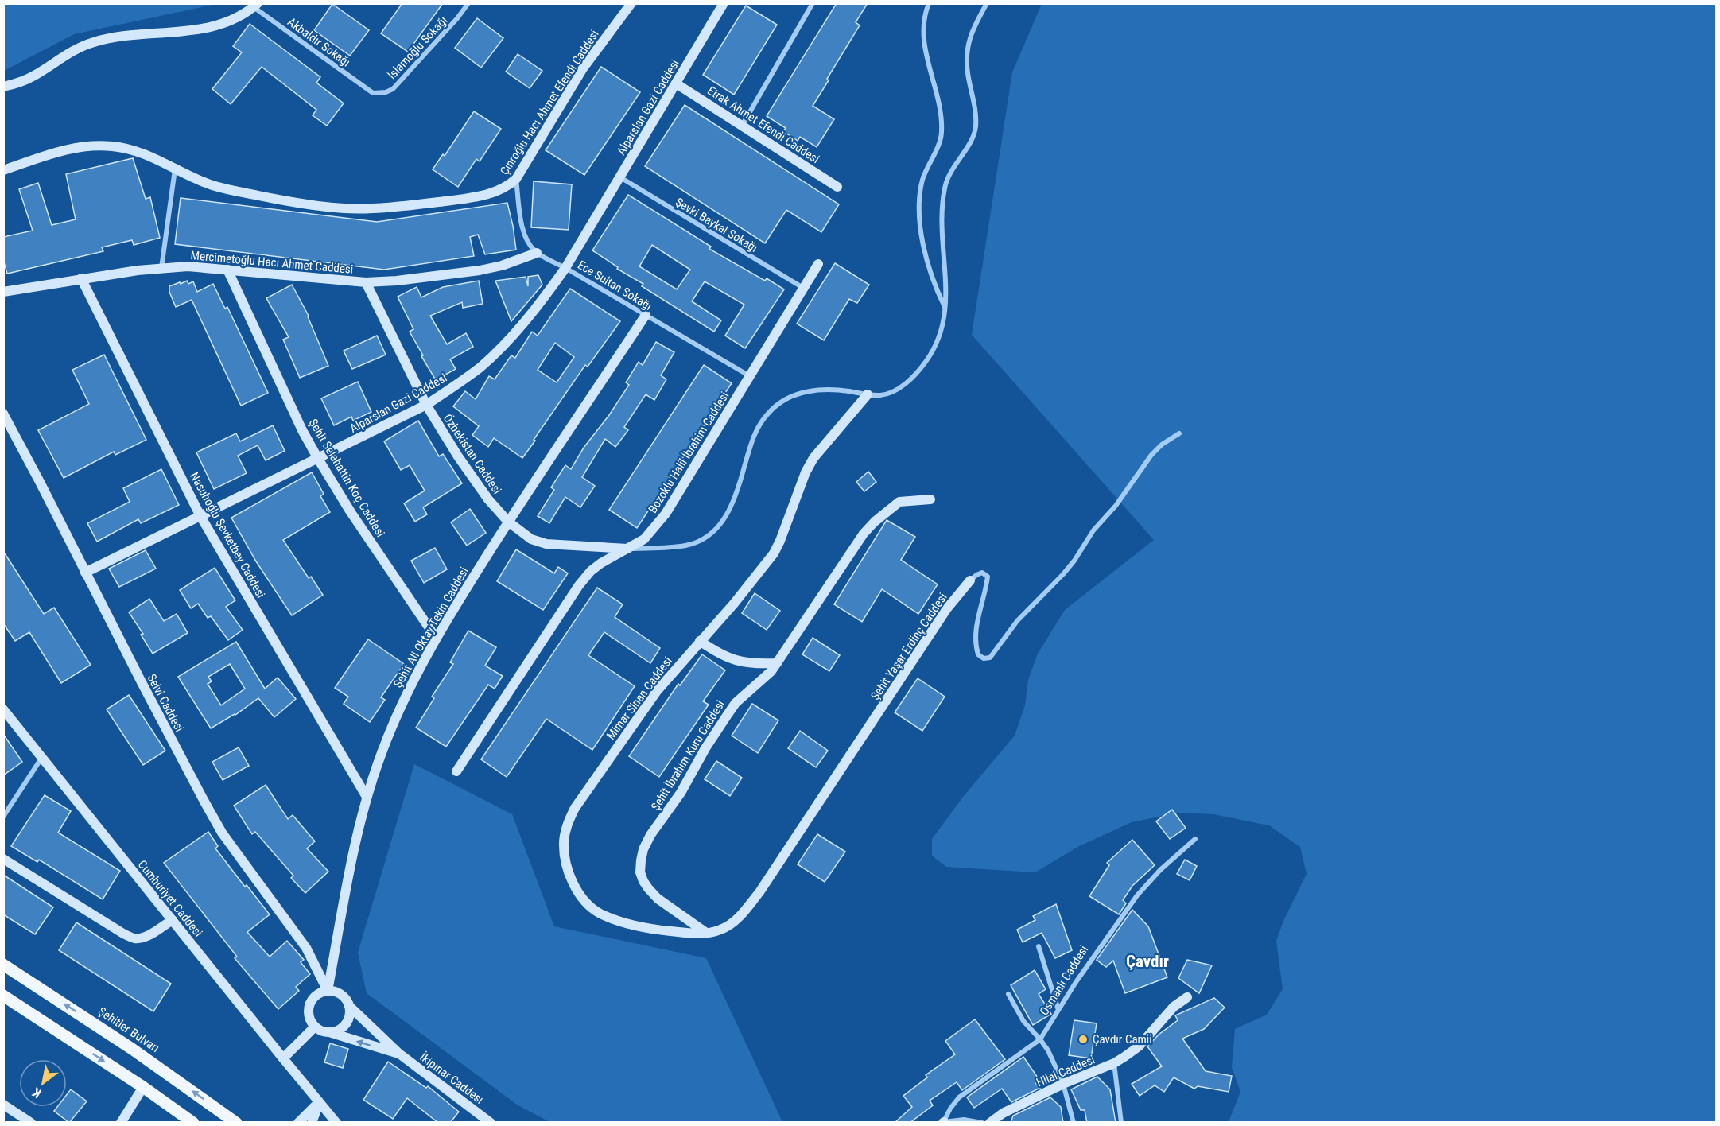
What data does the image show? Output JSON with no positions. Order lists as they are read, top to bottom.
{
  "streets": {
    "main road": ["Şehitler Bulvarı"],
    "street": [
      "Akbaldır Sokağı",
      "İslamoğlu Sokağı",
      "Çınroğlu Hacı Ahmet Efendi Caddesi",
      "Alparslan Gazi Caddesi",
      "Etrak Ahmet Efendi Caddesi",
      "Şevki Baykal Sokağı",
      "Mercimetoğlu Hacı Ahmet Caddesi",
      "Ece Sultan Sokağı",
      "Bozoklu Halil İbrahim Caddesi",
      "Özbekistan Caddesi",
      "Şehit Selahattin Koç Caddesi",
      "Nasuhoğlu Şevketbey Caddesi",
      "Şehit Ali Oktay Tekin Caddesi",
      "Şehit Yaşar Erdinç Caddesi",
      "Mimar Sinan Caddesi",
      "Selvi Caddesi",
      "Şehit İbrahim Kuru Caddesi",
      "Cumhuriyet Caddesi",
      "Osmanlı Caddesi",
      "Hilal Caddesi",
      "İkipınar Caddesi"
    ]
  },
  "crossings": [
    ["Akbaldır Sokağı", "İslamoğlu Sokağı"],
    ["Alparslan Gazi Caddesi", "Etrak Ahmet Efendi Caddesi"],
    ["Alparslan Gazi Caddesi", "Şevki Baykal Sokağı"],
    ["Alparslan Gazi Caddesi", "Ece Sultan Sokağı"],
    ["Alparslan Gazi Caddesi", "Özbekistan Caddesi"],
    ["Alparslan Gazi Caddesi", "Şehit Selahattin Koç Caddesi"],
    ["Alparslan Gazi Caddesi", "Nasuhoğlu Şevketbey Caddesi"],
    ["Alparslan Gazi Caddesi", "Selvi Caddesi"],
    ["Şevki Baykal Sokağı", "Bozoklu Halil İbrahim Caddesi"],
    ["Mercimetoğlu Hacı Ahmet Caddesi", "Ece Sultan Sokağı"],
    ["Mercimetoğlu Hacı Ahmet Caddesi", "Özbekistan Caddesi"],
    ["Mercimetoğlu Hacı Ahmet Caddesi", "Şehit Selahattin Koç Caddesi"],
    ["Mercimetoğlu Hacı Ahmet Caddesi", "Nasuhoğlu Şevketbey Caddesi"],
    ["Ece Sultan Sokağı", "Bozoklu Halil İbrahim Caddesi"],
    ["Ece Sultan Sokağı", "Şehit Ali Oktay Tekin Caddesi"],
    ["Bozoklu Halil İbrahim Caddesi", "Özbekistan Caddesi"],
    ["Özbekistan Caddesi", "Şehit Ali Oktay Tekin Caddesi"],
    ["Şehit Selahattin Koç Caddesi", "Şehit Ali Oktay Tekin Caddesi"],
    ["Nasuhoğlu Şevketbey Caddesi", "Şehit Ali Oktay Tekin Caddesi"],
    ["Şehit Ali Oktay Tekin Caddesi", "Selvi Caddesi"],
    ["Şehit Ali Oktay Tekin Caddesi", "İkipınar Caddesi"],
    ["Şehit Yaşar Erdinç Caddesi", "Mimar Sinan Caddesi"],
    ["Şehit Yaşar Erdinç Caddesi", "Şehit İbrahim Kuru Caddesi"],
    ["Mimar Sinan Caddesi", "Şehit İbrahim Kuru Caddesi"],
    ["Selvi Caddesi", "İkipınar Caddesi"]
  ],
  "districts": ["Çavdır"],
  "places": ["Çavdır Camii"],
  "north": "bottom left"
}
